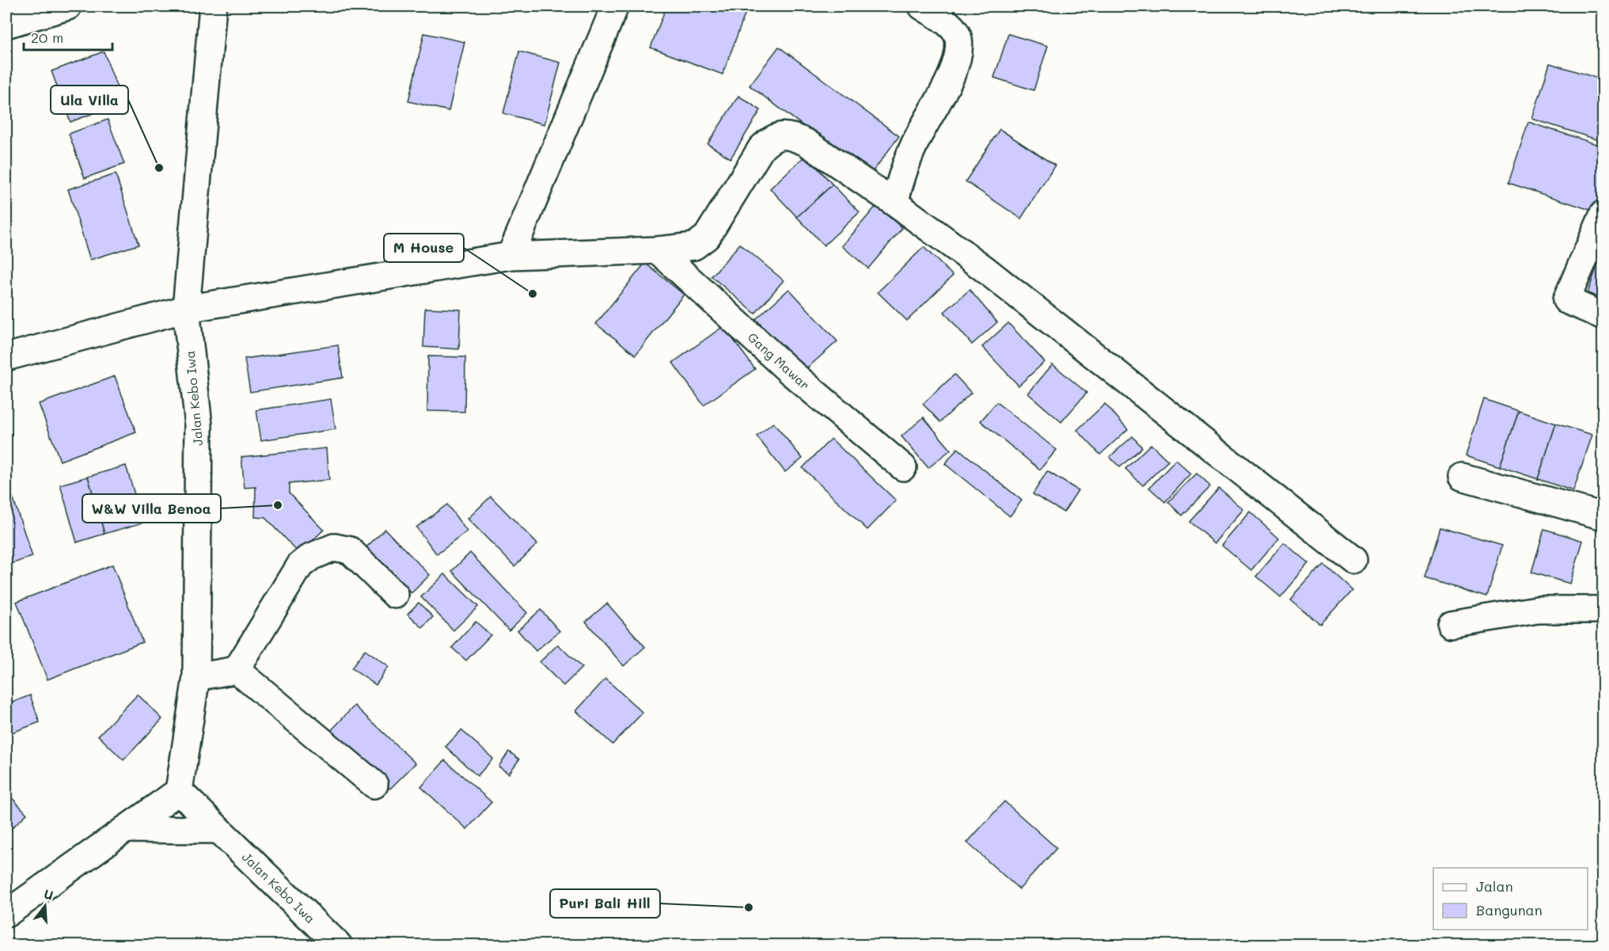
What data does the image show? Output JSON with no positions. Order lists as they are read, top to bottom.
{
  "streets": {
    "street": ["Gang Mawar", "Jalan Kebo Iwa"]
  },
  "places": [
    "Ula Villa",
    "M House",
    "W&W Villa Benoa",
    "Puri Bali Hill"
  ],
  "legend": ["Jalan", "Bangunan"],
  "scale_bar": "20 m",
  "north": "top"
}
